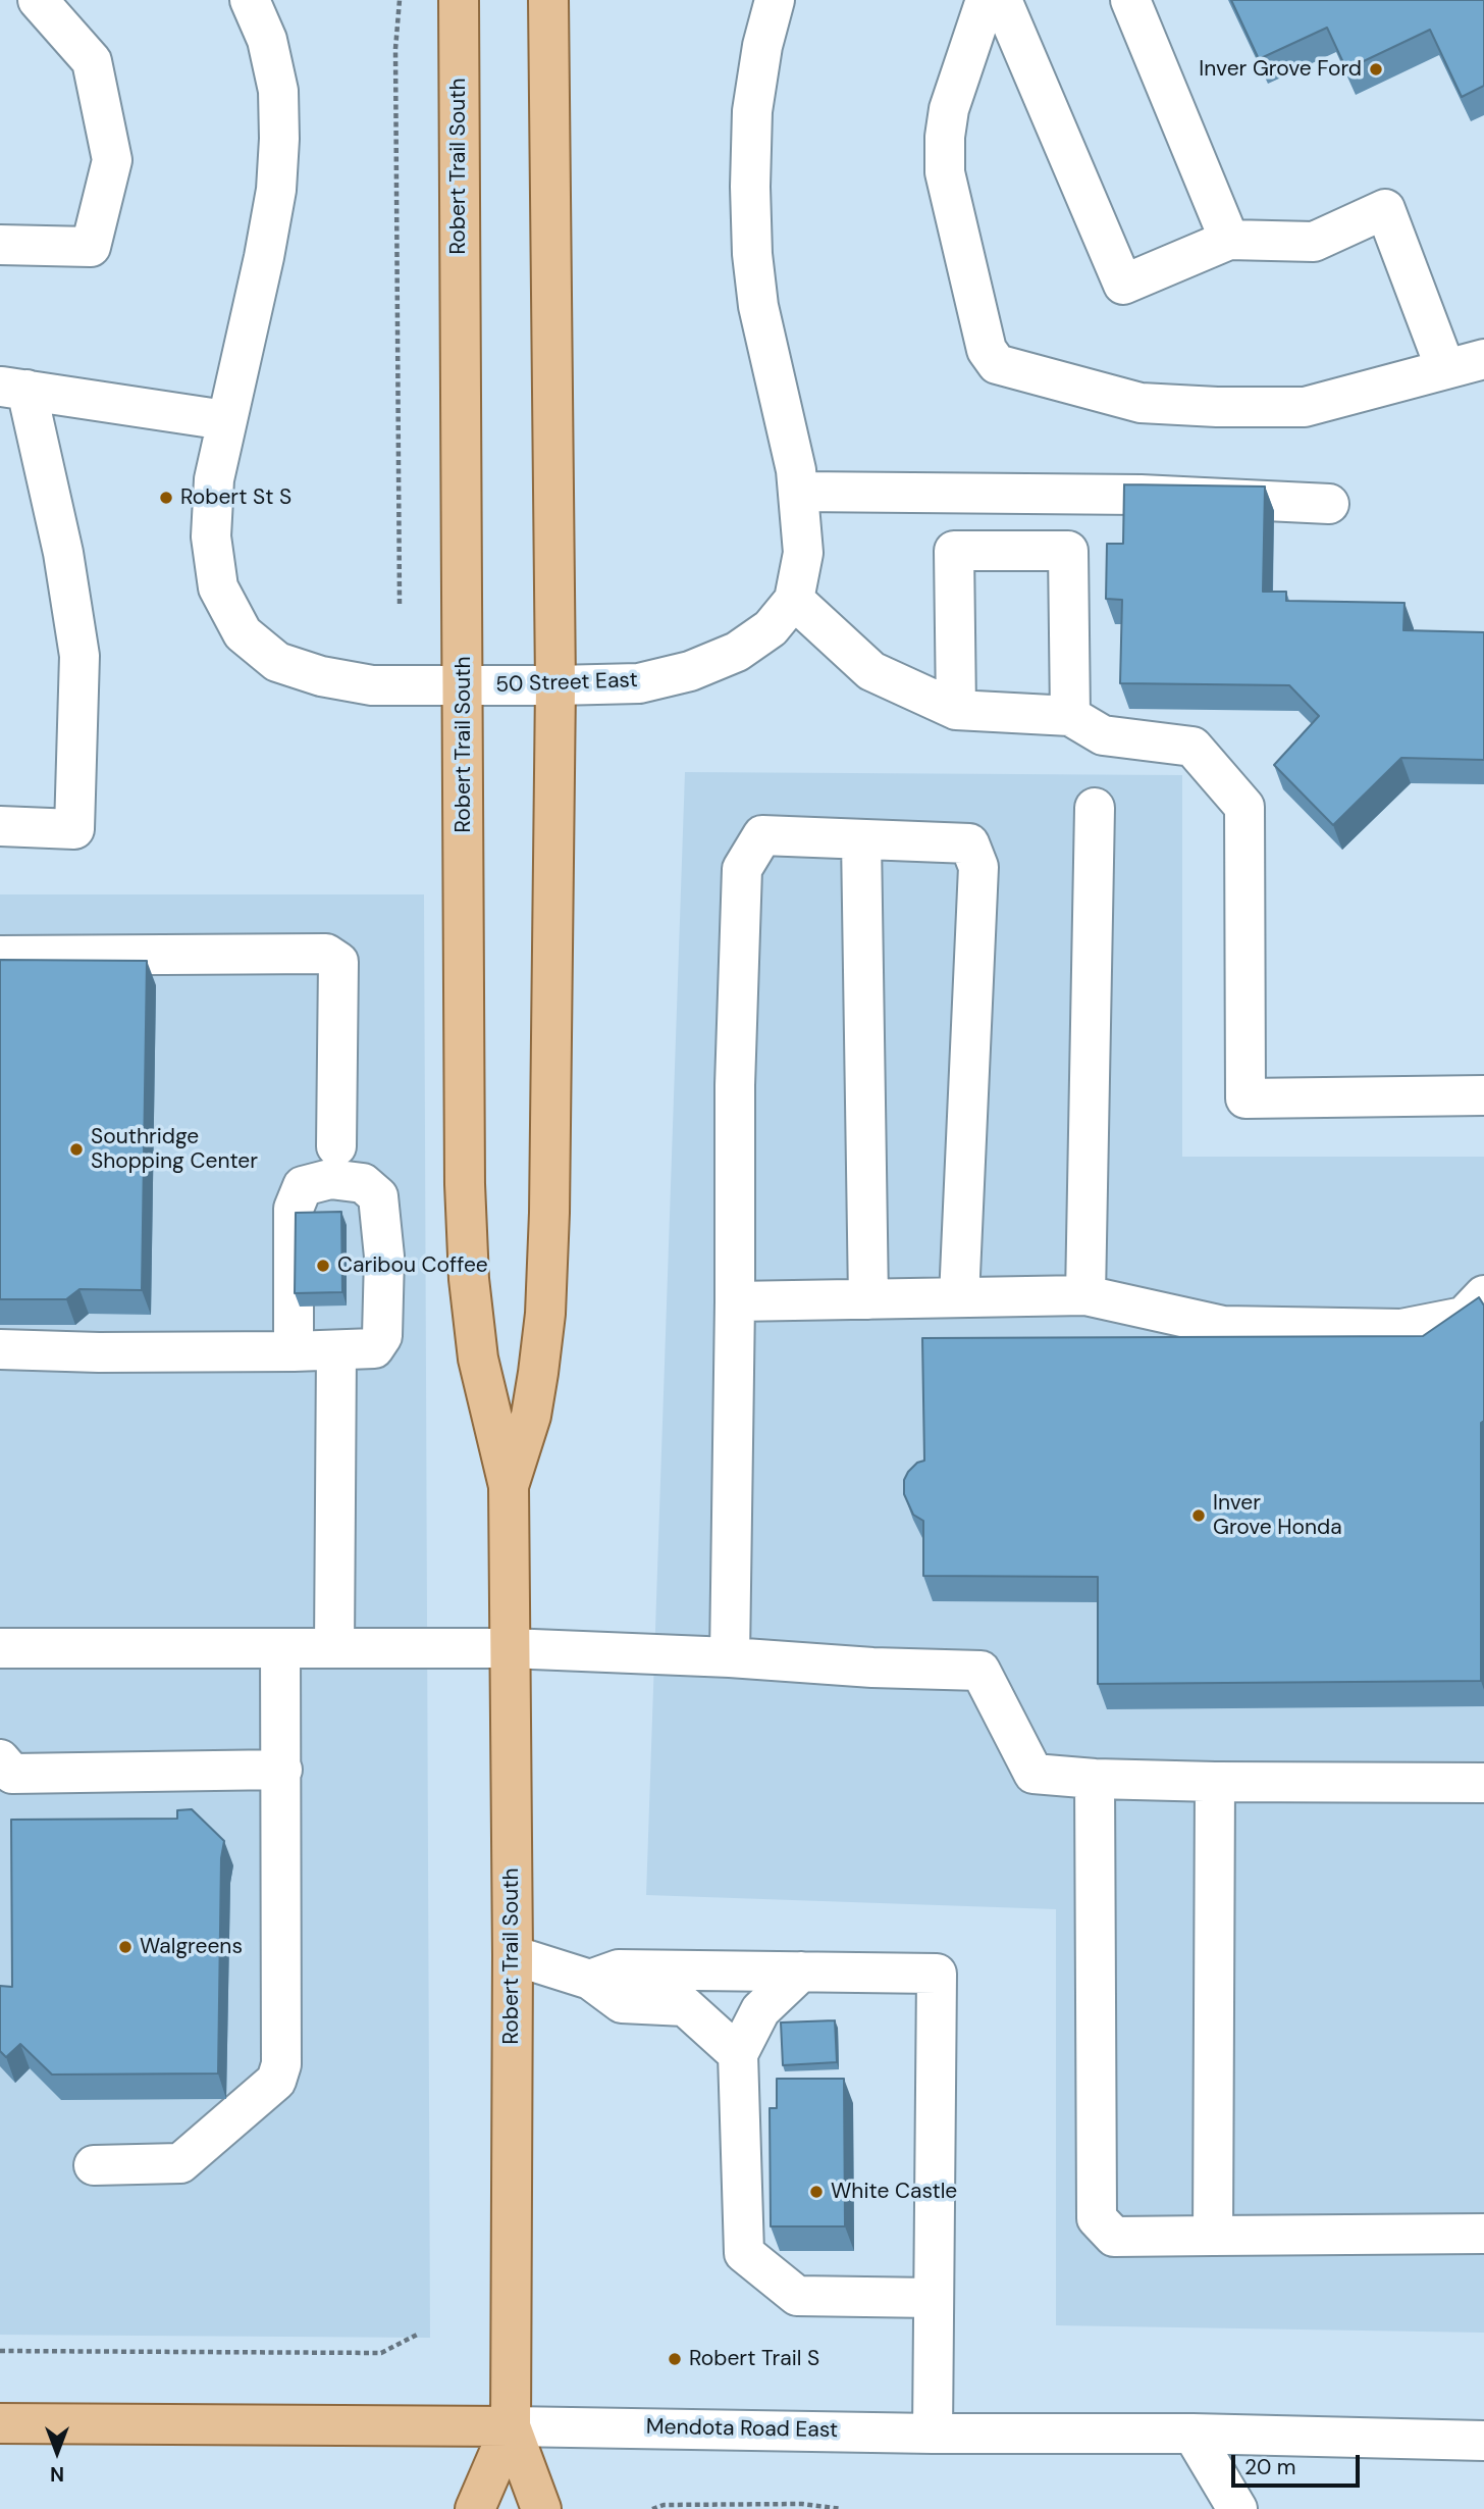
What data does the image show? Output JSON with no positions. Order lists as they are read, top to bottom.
{
  "streets": {
    "main road": ["Robert Trail South", "Mendota Road East"],
    "street": ["50 Street East"]
  },
  "crossings": [
    ["Robert Trail South", "50 Street East"],
    ["Robert Trail South", "Mendota Road East"]
  ],
  "places": [
    "Inver Grove Ford",
    "Robert St S",
    "Southridge Shopping Center",
    "Caribou Coffee",
    "Inver Grove Honda",
    "Walgreens",
    "White Castle",
    "Robert Trail S"
  ],
  "scale_bar": "20 m",
  "north": "bottom"
}
